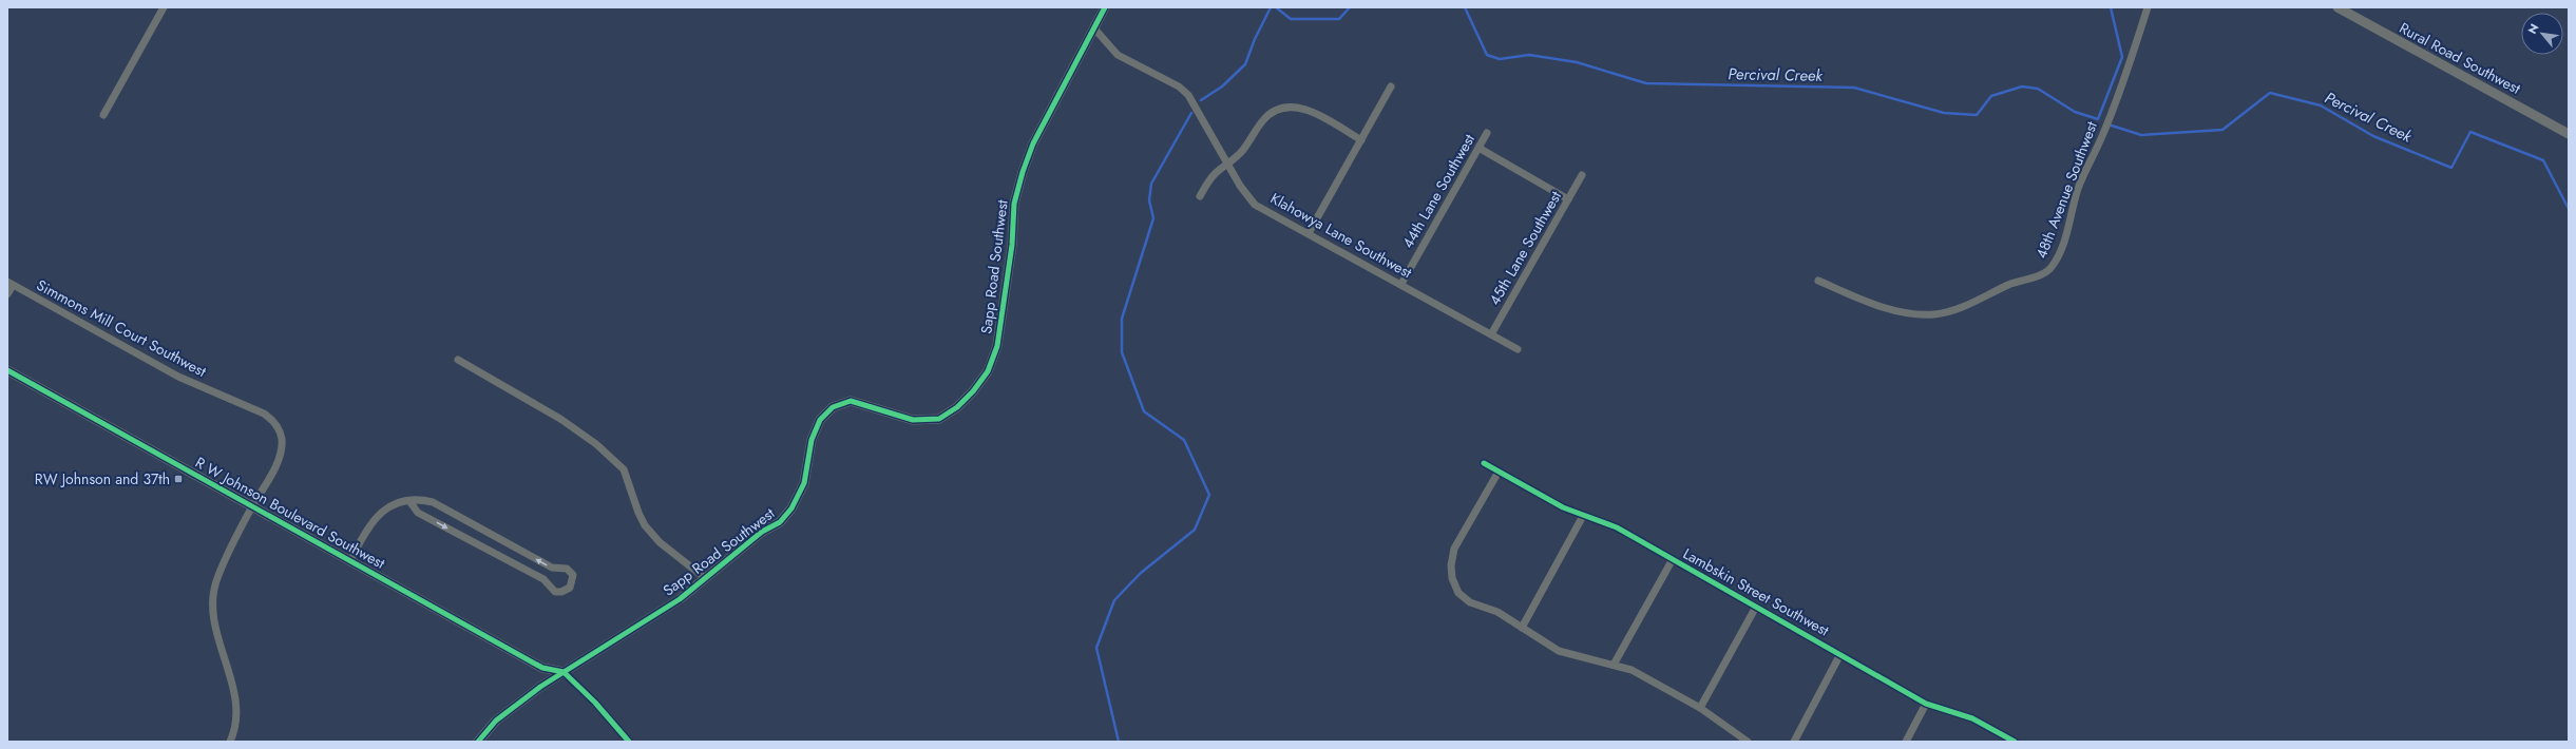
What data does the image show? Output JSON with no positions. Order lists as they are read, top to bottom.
{
  "streets": {
    "street": [
      "Rural Road Southwest",
      "48th Avenue Southwest",
      "44th Lane Southwest",
      "Klahowya Lane Southwest",
      "45th Lane Southwest",
      "Sapp Road Southwest",
      "Simmons Mill Court Southwest",
      "R W Johnson Boulevard Southwest",
      "Lambskin Street Southwest"
    ]
  },
  "crossings": [
    ["44th Lane Southwest", "Klahowya Lane Southwest"],
    ["Klahowya Lane Southwest", "45th Lane Southwest"],
    ["Klahowya Lane Southwest", "Sapp Road Southwest"],
    ["Sapp Road Southwest", "R W Johnson Boulevard Southwest"],
    ["Simmons Mill Court Southwest", "R W Johnson Boulevard Southwest"]
  ],
  "water": ["Percival Creek"],
  "places": {
    "transit": ["RW Johnson and 37th"]
  },
  "north": "top left"
}
